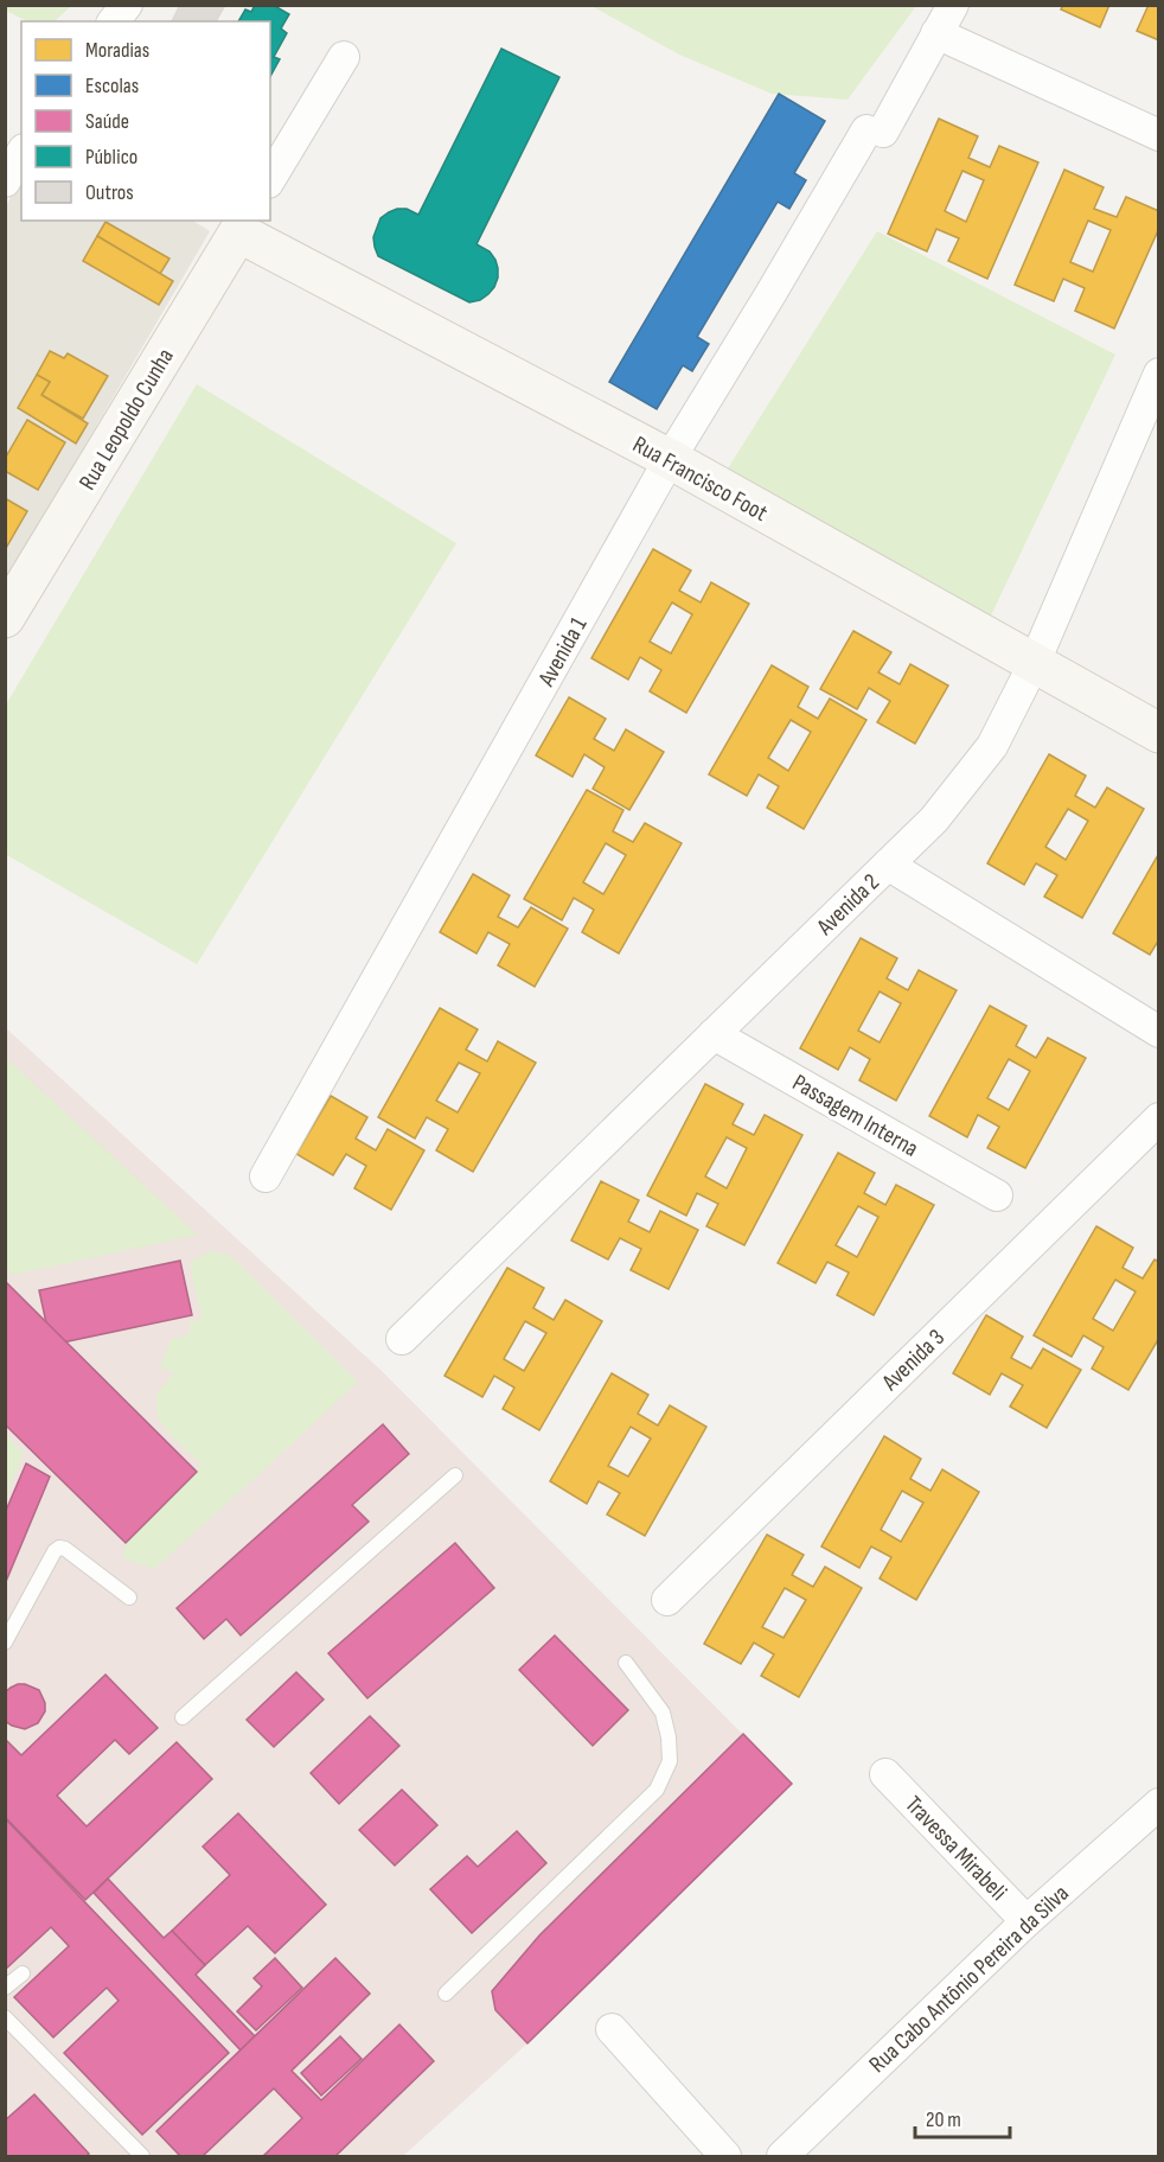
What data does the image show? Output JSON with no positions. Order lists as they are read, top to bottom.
{
  "streets": {
    "street": [
      "Rua Leopoldo Cunha",
      "Rua Francisco Foot",
      "Avenida 1",
      "Avenida 2",
      "Passagem Interna",
      "Avenida 3",
      "Travessa Mirabeli",
      "Rua Cabo Antônio Pereira da Silva"
    ]
  },
  "crossings": [
    ["Rua Leopoldo Cunha", "Rua Francisco Foot"],
    ["Rua Francisco Foot", "Avenida 1"],
    ["Rua Francisco Foot", "Avenida 2"],
    ["Avenida 2", "Passagem Interna"],
    ["Travessa Mirabeli", "Rua Cabo Antônio Pereira da Silva"]
  ],
  "legend": [
    "Moradias",
    "Escolas",
    "Saúde",
    "Público",
    "Outros"
  ],
  "scale_bar": "20 m"
}
